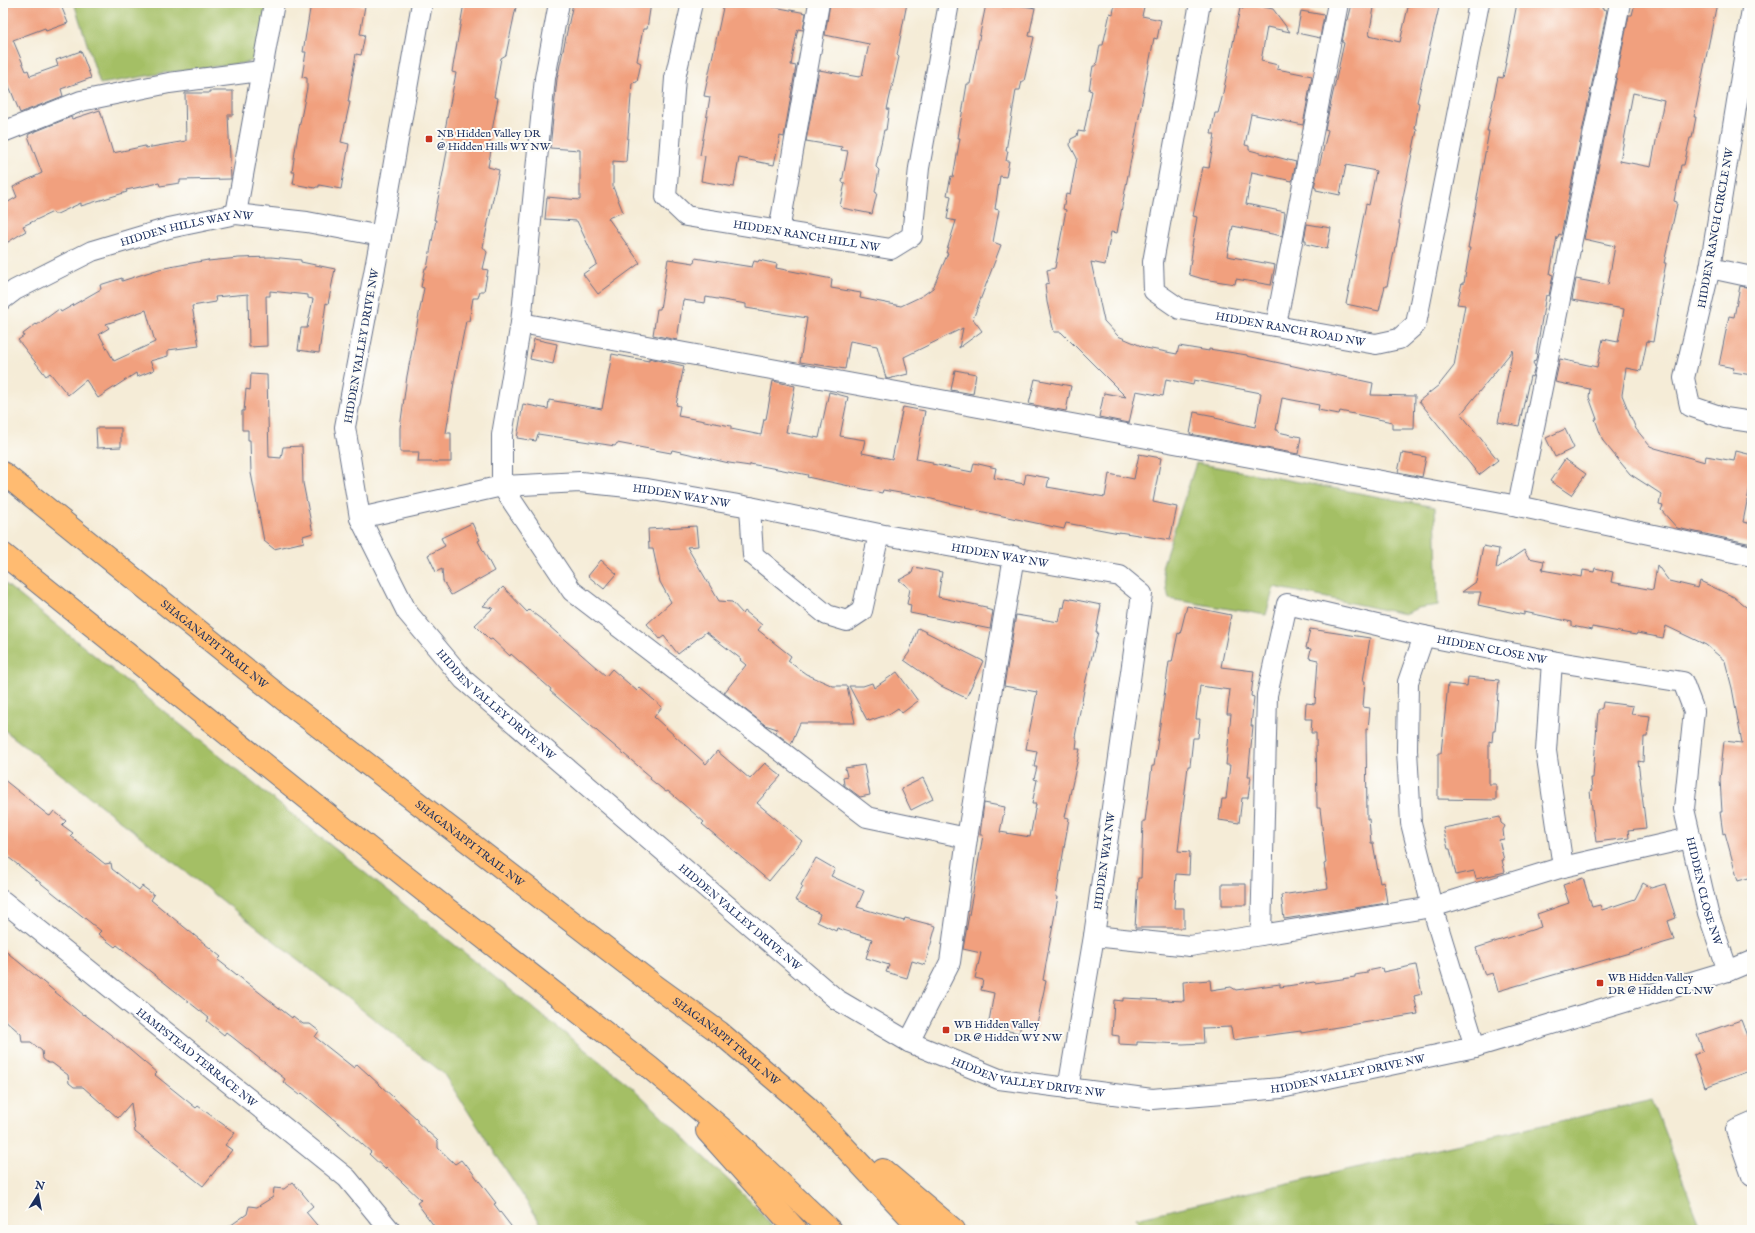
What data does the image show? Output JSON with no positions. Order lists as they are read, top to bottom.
{
  "streets": {
    "main road": ["SHAGANAPPI TRAIL NW"],
    "street": [
      "HIDDEN RANCH CIRCLE NW",
      "HIDDEN HILLS WAY NW",
      "HIDDEN RANCH HILL NW",
      "HIDDEN RANCH ROAD NW",
      "HIDDEN VALLEY DRIVE NW",
      "HIDDEN WAY NW",
      "HIDDEN CLOSE NW",
      "HAMPSTEAD TERRACE NW"
    ]
  },
  "crossings": [
    ["HIDDEN HILLS WAY NW", "HIDDEN VALLEY DRIVE NW"],
    ["HIDDEN VALLEY DRIVE NW", "HIDDEN WAY NW"],
    ["HIDDEN VALLEY DRIVE NW", "HIDDEN CLOSE NW"]
  ],
  "places": {
    "transit": ["NB Hidden Valley DR @ Hidden Hills WY NW", "WB Hidden Valley DR @ Hidden CL NW", "WB Hidden Valley DR @ Hidden WY NW"]
  },
  "north": "top"
}
